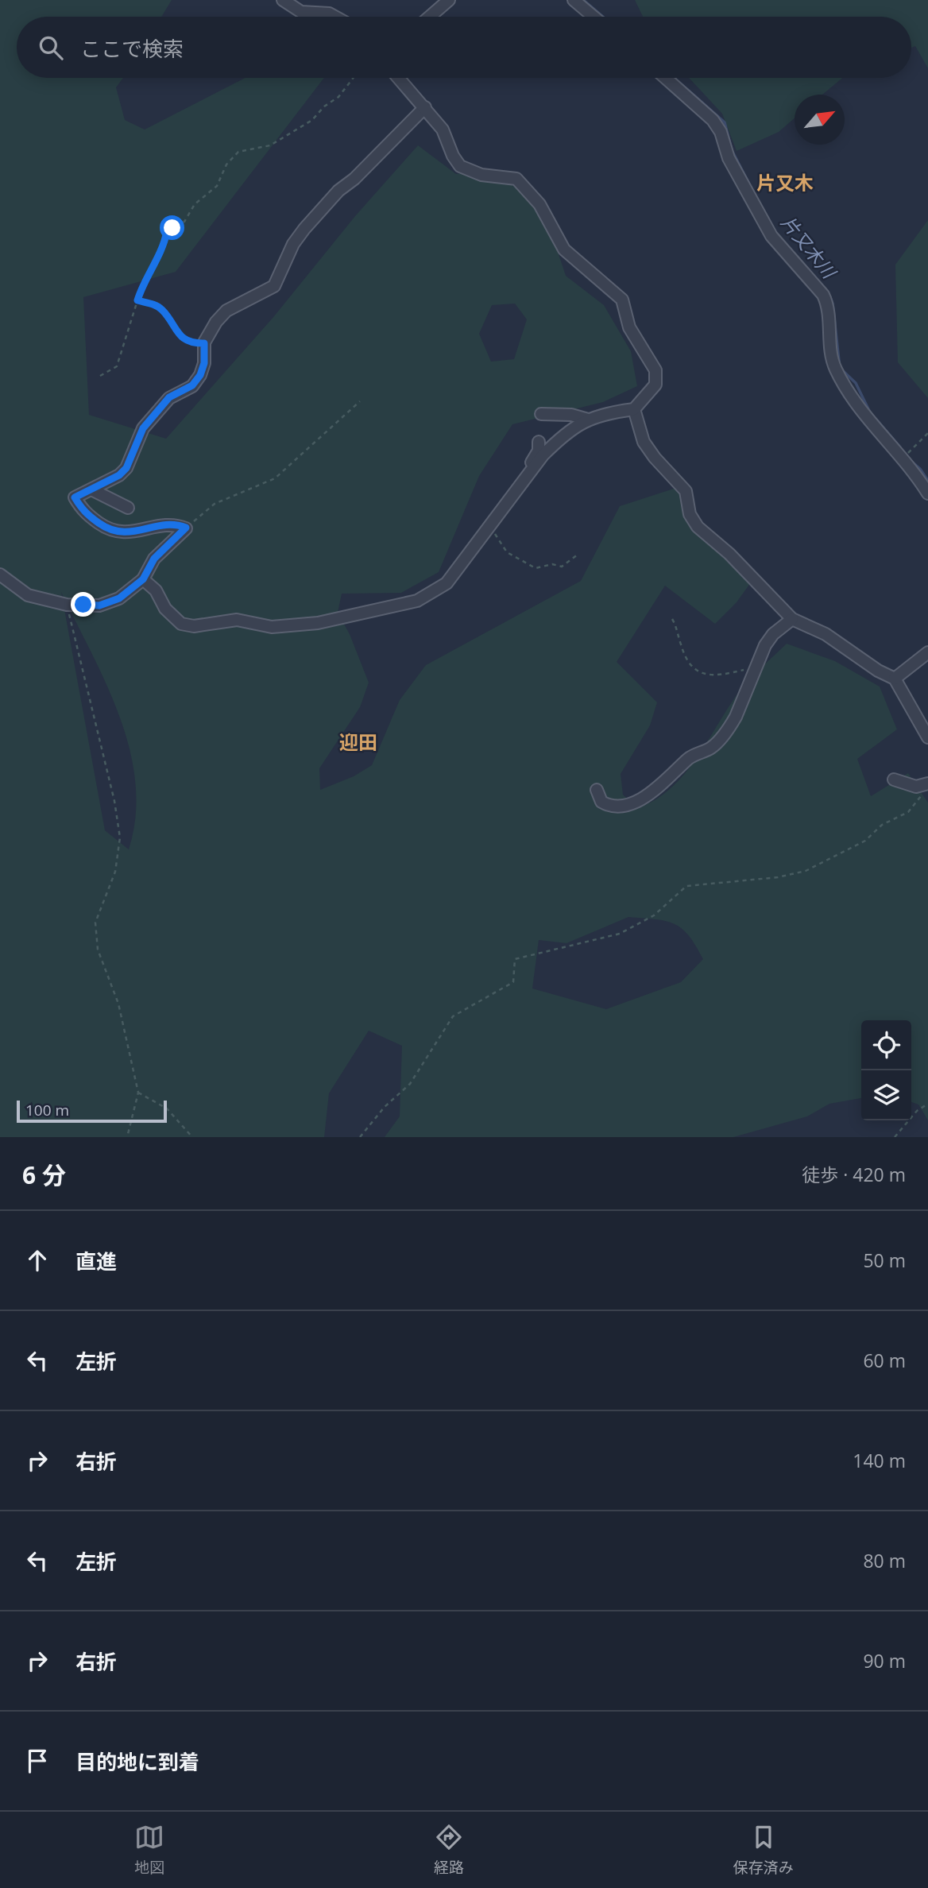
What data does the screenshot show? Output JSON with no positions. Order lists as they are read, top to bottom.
{
  "districts": ["片又木", "迎田"],
  "water": ["片又木川"],
  "scale_bar": "100 m",
  "north": "top right",
  "page": {
    "search": "ここで検索",
    "scale": "100 m",
    "heading": ["6 分", "徒歩 · 420 m"],
    "list": [
      ["直進", "50 m"],
      ["左折", "60 m"],
      ["右折", "140 m"],
      ["左折", "80 m"],
      ["右折", "90 m"],
      "目的地に到着"
    ],
    "nav": ["地図", "経路", "保存済み"]
  }
}
